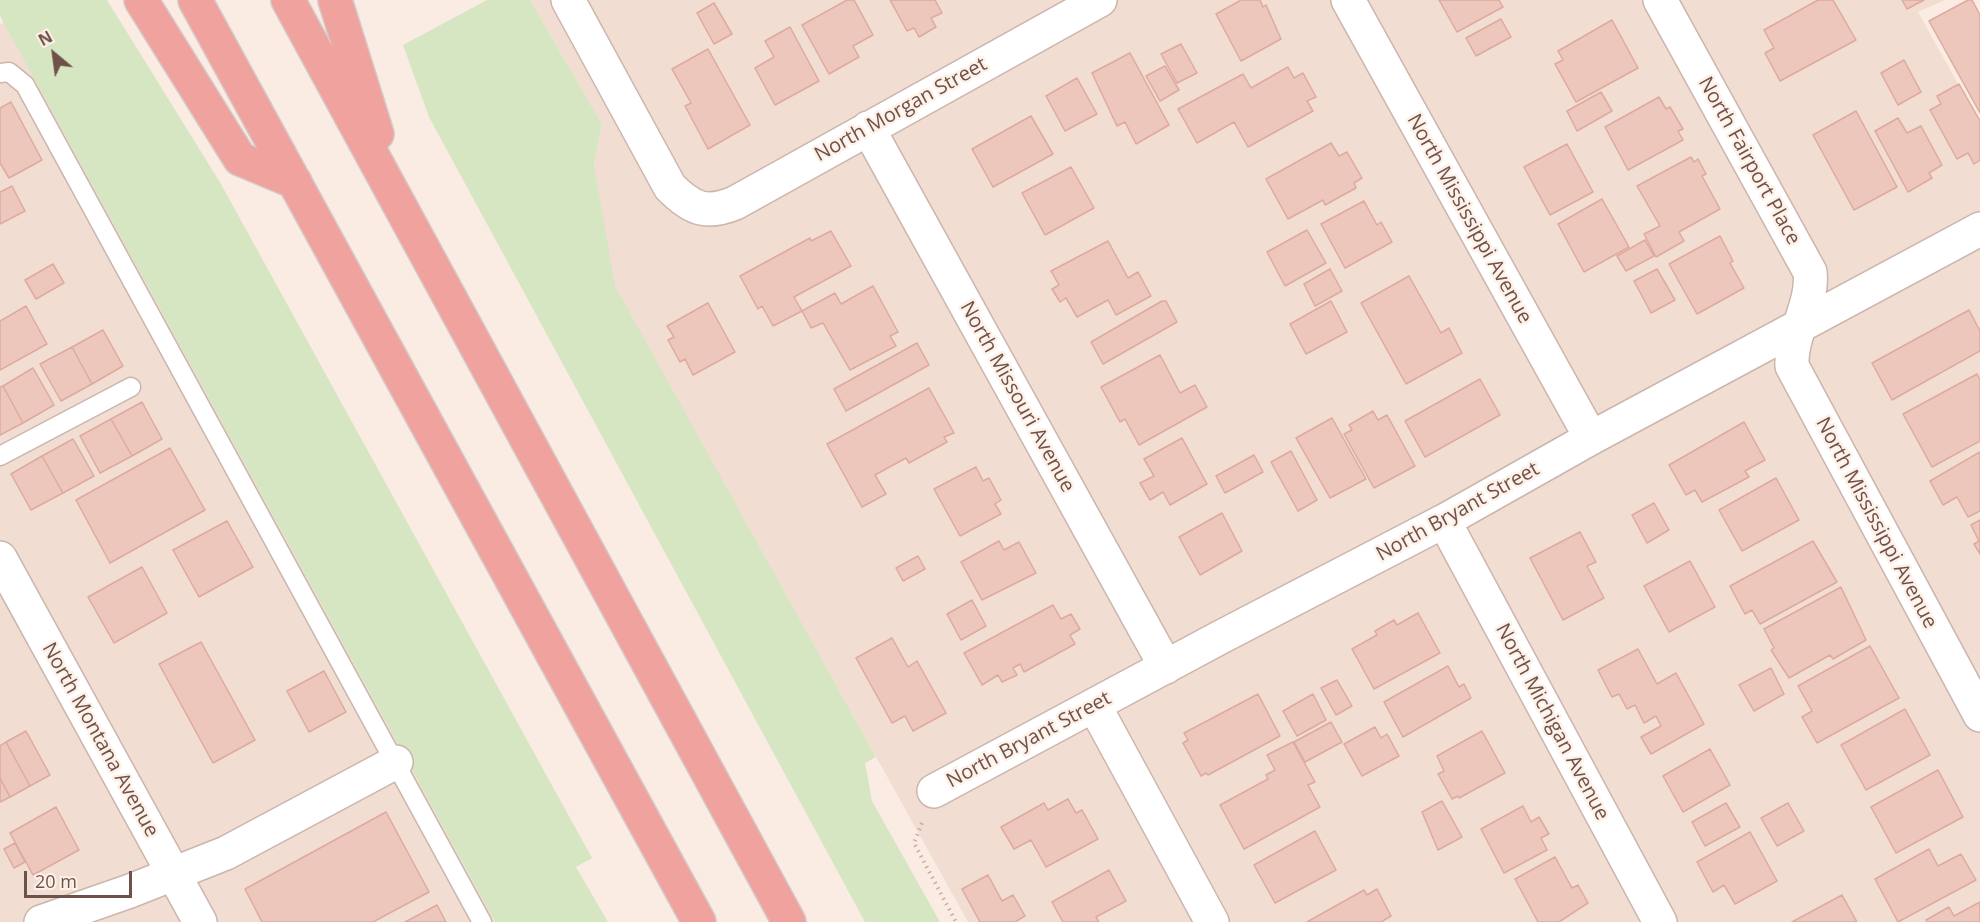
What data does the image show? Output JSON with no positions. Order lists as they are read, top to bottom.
{
  "streets": {
    "street": [
      "North Morgan Street",
      "North Fairport Place",
      "North Mississippi Avenue",
      "North Missouri Avenue",
      "North Bryant Street",
      "North Michigan Avenue",
      "North Montana Avenue"
    ]
  },
  "crossings": [
    ["North Morgan Street", "North Missouri Avenue"],
    ["North Fairport Place", "North Mississippi Avenue"],
    ["North Fairport Place", "North Bryant Street"],
    ["North Mississippi Avenue", "North Bryant Street"],
    ["North Missouri Avenue", "North Bryant Street"],
    ["North Bryant Street", "North Michigan Avenue"]
  ],
  "scale_bar": "20 m",
  "north": "top left"
}
